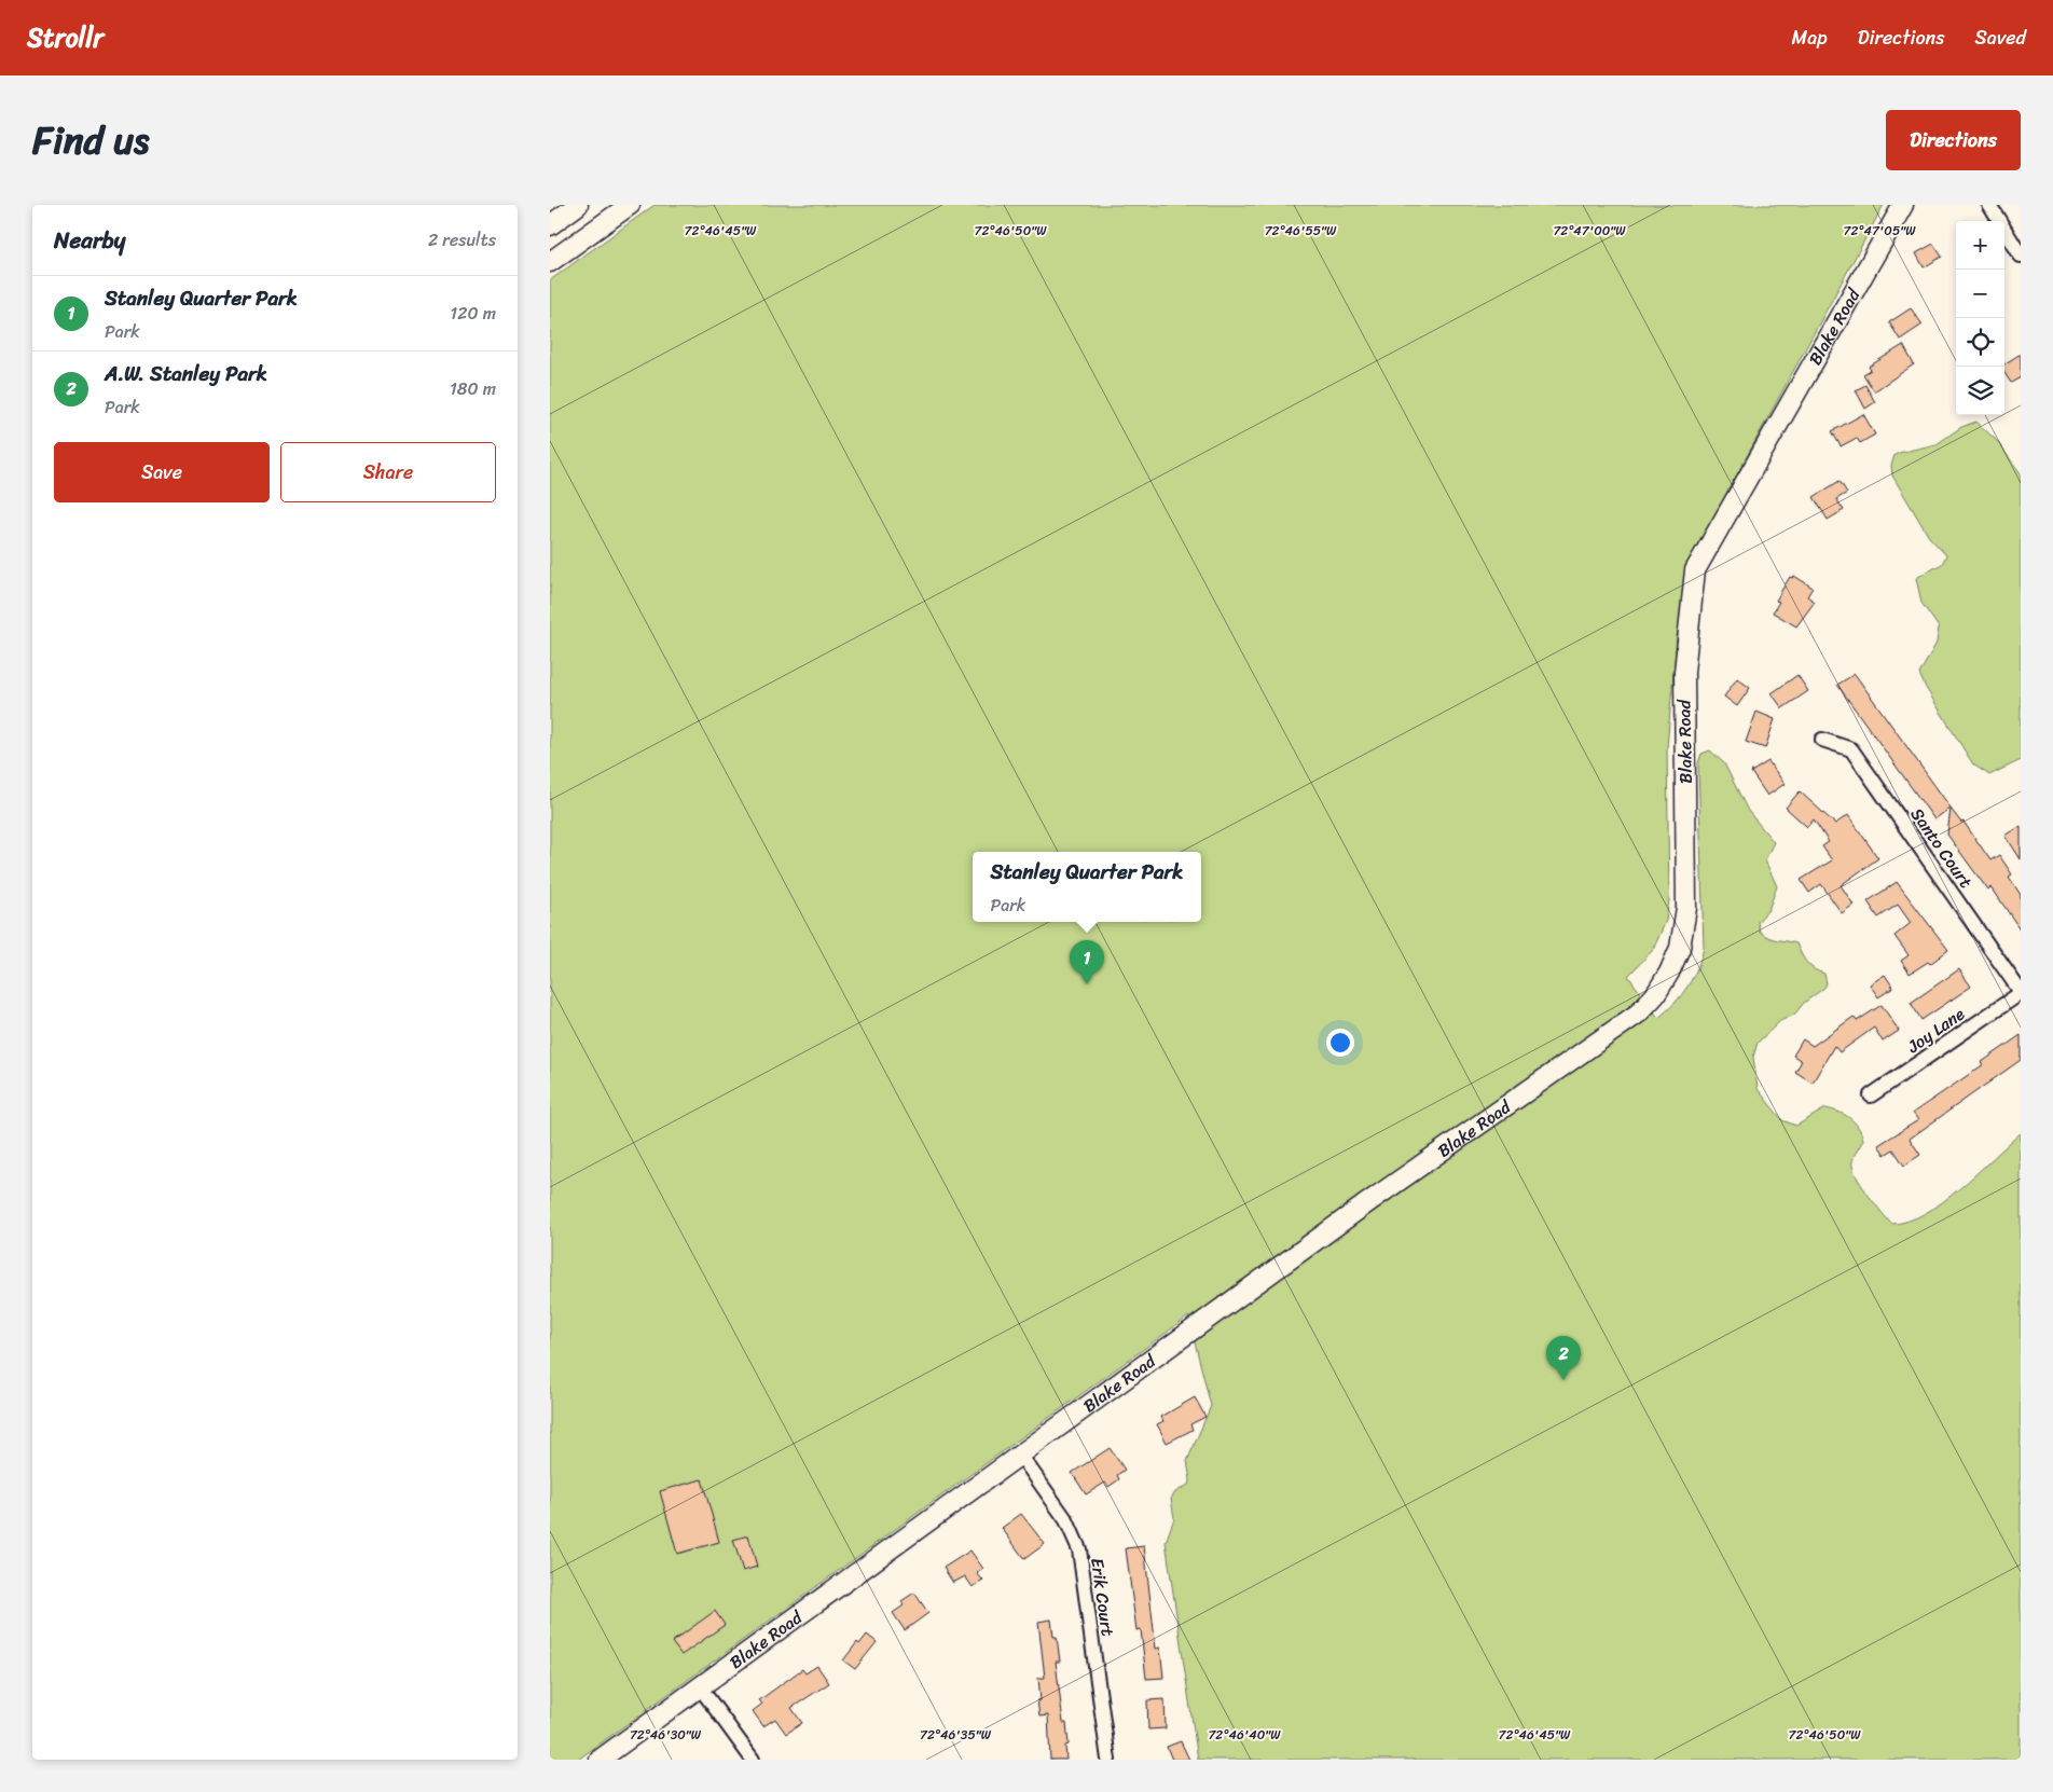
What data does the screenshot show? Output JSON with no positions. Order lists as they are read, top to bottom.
{
  "streets": {
    "street": [
      "Blake Road",
      "Santo Court",
      "Joy Lane",
      "Erik Court"
    ]
  },
  "crossings": [
    ["Blake Road", "Erik Court"],
    ["Santo Court", "Joy Lane"]
  ],
  "page": {
    "header": "Strollr",
    "nav": ["Map", "Directions", "Saved"],
    "title": "Find us",
    "buttons": [
      "Directions",
      ["Save", "Share"]
    ],
    "heading": ["Nearby", "2 results"],
    "map_buttons": ["+", "−"],
    "list": [
      {
        "mark": "1",
        "name": "Stanley Quarter Park",
        "note": "Park",
        "value": "120 m"
      },
      {
        "mark": "2",
        "name": "A.W. Stanley Park",
        "note": "Park",
        "value": "180 m"
      }
    ],
    "popup": ["Stanley Quarter Park", "Park"],
    "pins": ["1", "2"]
  },
  "coordinates": [
    "72°46'55\"W",
    "72°47'00\"W",
    "72°47'05\"W",
    "72°46'45\"W",
    "72°46'50\"W",
    "72°46'30\"W",
    "72°46'35\"W",
    "72°46'40\"W"
  ]
}
